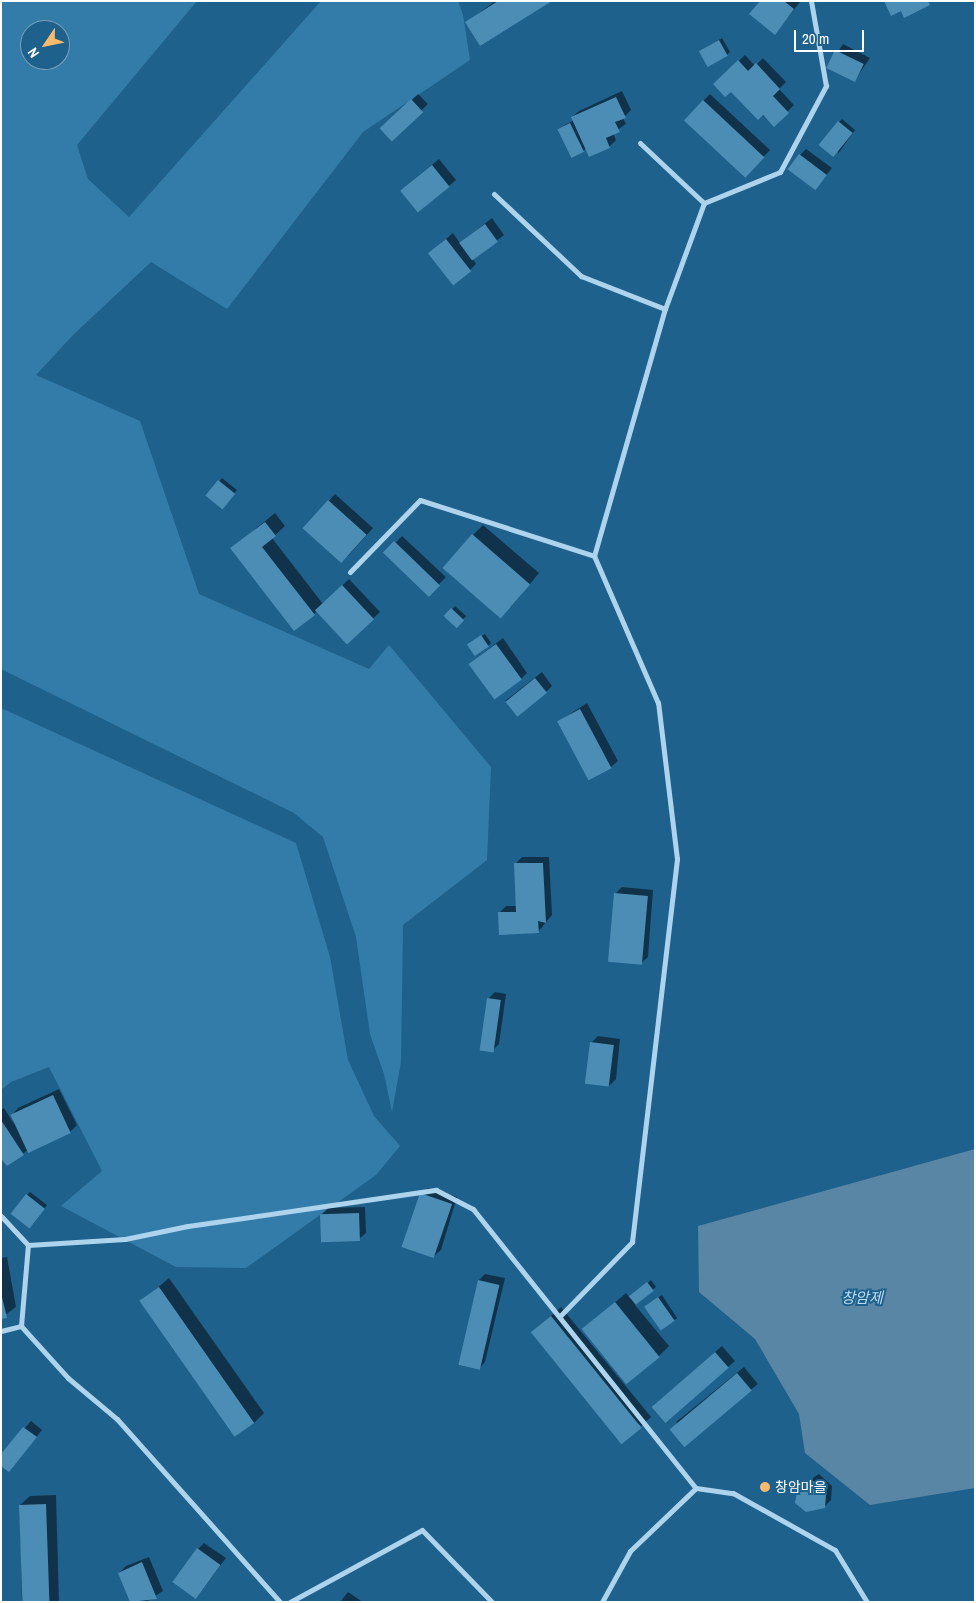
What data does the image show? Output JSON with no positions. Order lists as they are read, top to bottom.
{
  "water": ["창암제"],
  "places": ["창암마을"],
  "scale_bar": "20 m",
  "north": "bottom left"
}
